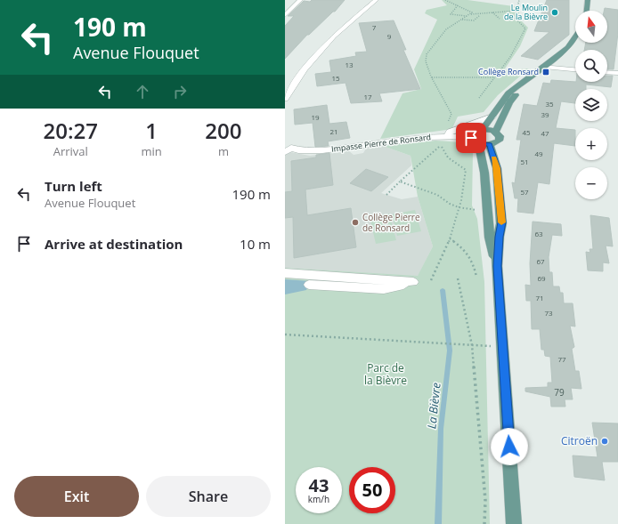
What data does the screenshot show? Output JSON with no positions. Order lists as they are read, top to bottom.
{
  "streets": {
    "street": ["Impasse Pierre de Ronsard"]
  },
  "water": ["La Bièvre"],
  "parks": ["Parc de la Bièvre"],
  "places": {
    "other": ["Le Moulin de la Bièvre", "Collège Pierre de Ronsard", "Citroën"],
    "transit": ["Collège Ronsard"]
  },
  "house_numbers": [
    "7",
    "9",
    "13",
    "15",
    "17",
    "35",
    "39",
    "19",
    "21",
    "45",
    "47",
    "49",
    "51",
    "57",
    "63",
    "67",
    "69",
    "71",
    "73",
    "77",
    "79"
  ],
  "north": "top",
  "page": {
    "turn": ["190 m", "Avenue Flouquet"],
    "map_buttons": ["+", "−"],
    "eta": [
      "20:27",
      "Arrival",
      "1",
      "min",
      "200",
      "m"
    ],
    "list": [
      {
        "name": "Turn left",
        "note": "Avenue Flouquet",
        "value": "190 m"
      },
      {
        "name": "Arrive at destination",
        "value": "10 m"
      }
    ],
    "speed": "43 km/h",
    "limit": "50",
    "buttons": ["Exit", "Share"]
  }
}
